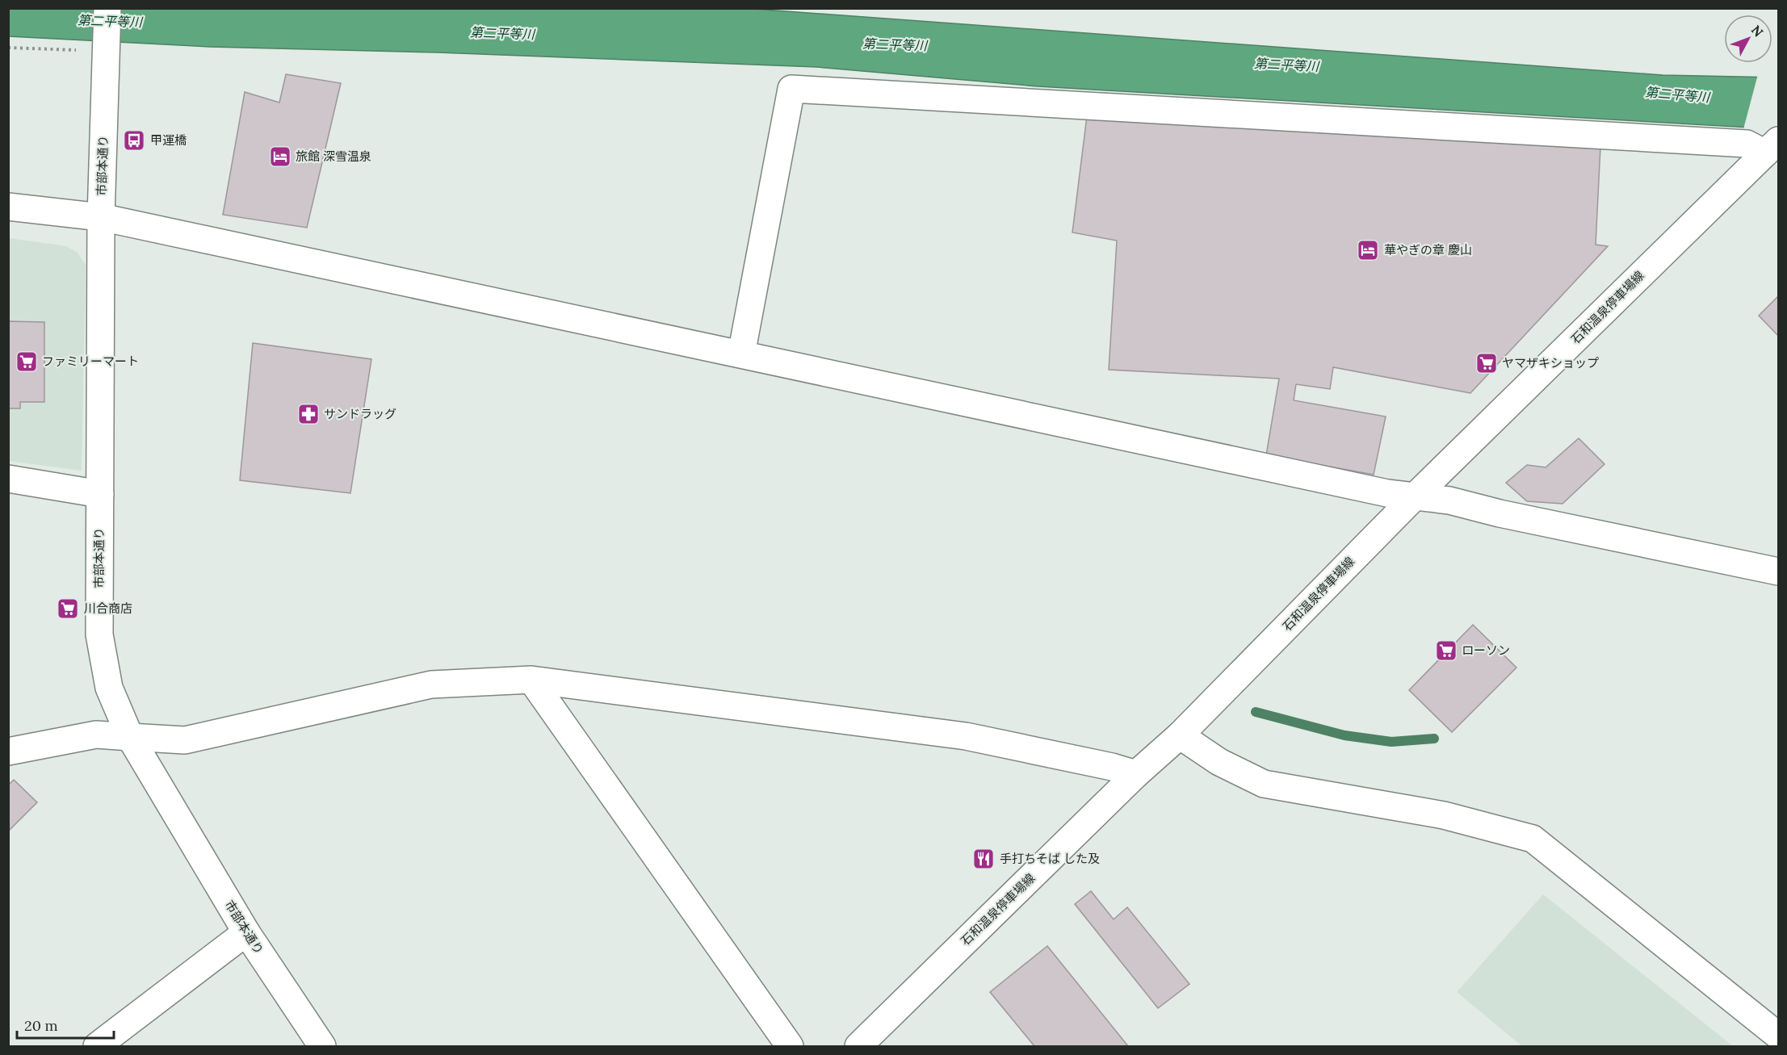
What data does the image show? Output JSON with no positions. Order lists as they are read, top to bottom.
{
  "streets": {
    "main road": ["市部本通り", "石和温泉停車場線"]
  },
  "water": ["第二平等川"],
  "places": {
    "bus stop": ["甲運橋"],
    "hotel": ["旅館 深雪温泉", "華やぎの章 慶山"],
    "supermarket": [
      "ファミリーマート",
      "ヤマザキショップ",
      "川合商店",
      "ローソン"
    ],
    "pharmacy": ["サンドラッグ"],
    "restaurant": ["手打ちそば した及"]
  },
  "scale_bar": "20 m",
  "north": "top right"
}
